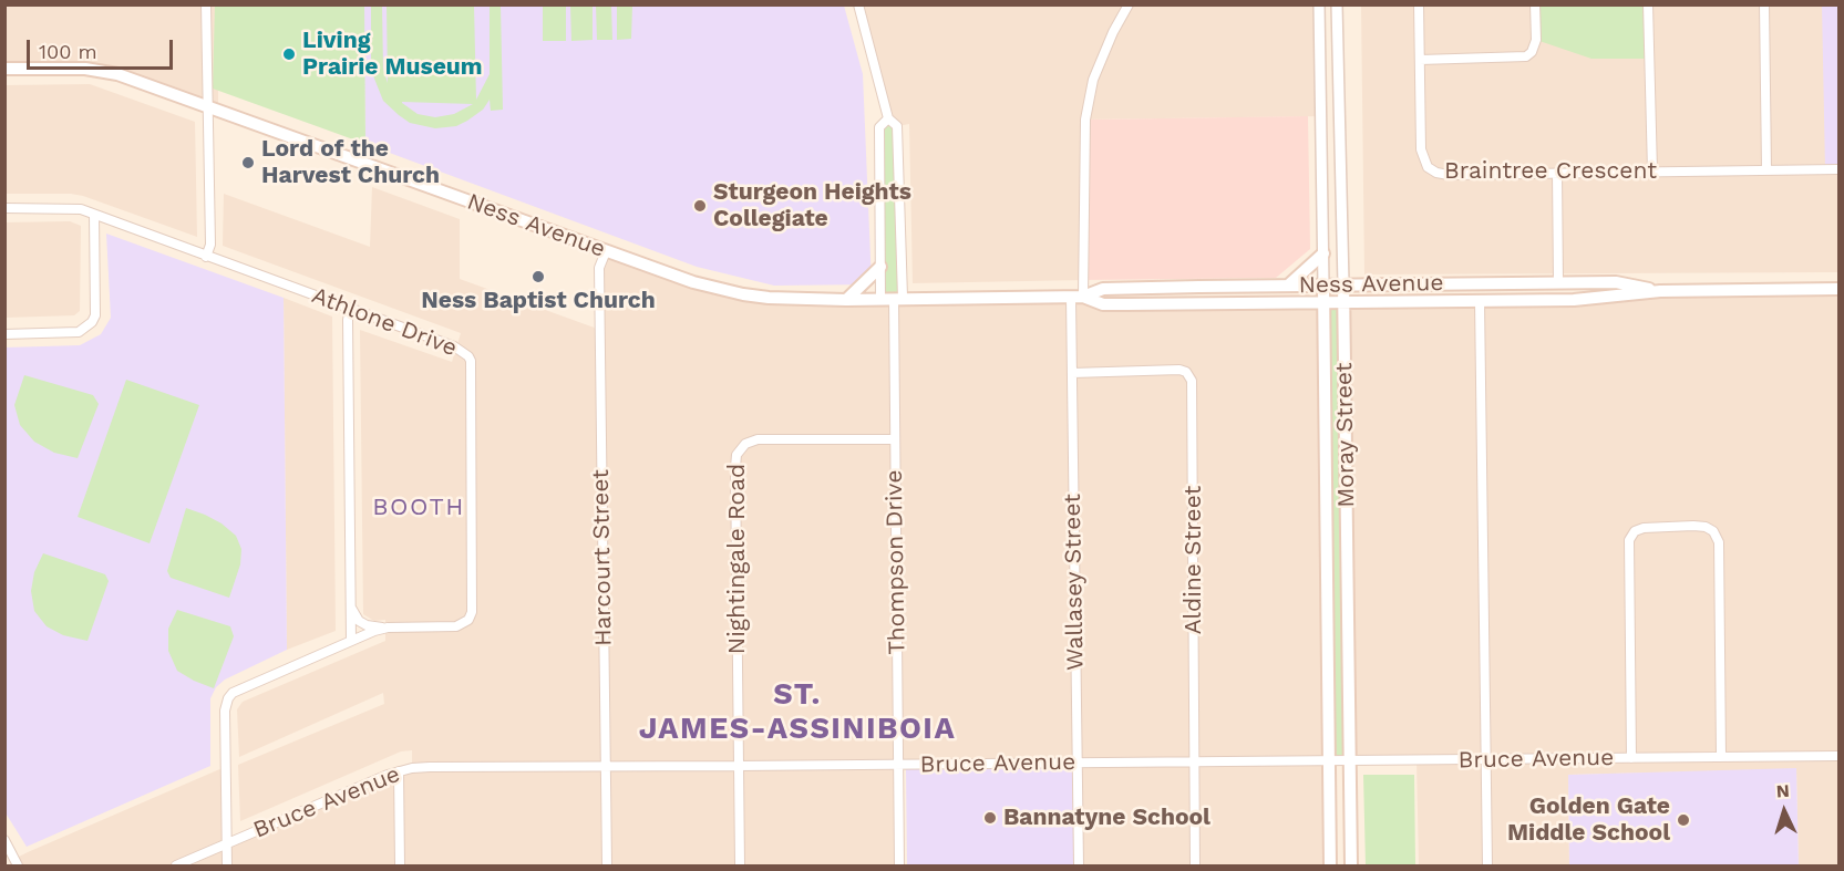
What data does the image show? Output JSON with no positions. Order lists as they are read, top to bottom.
{
  "streets": {
    "main road": ["Ness Avenue", "Moray Street"],
    "street": [
      "Braintree Crescent",
      "Athlone Drive",
      "Harcourt Street",
      "Nightingale Road",
      "Aldine Street",
      "Thompson Drive",
      "Wallasey Street",
      "Bruce Avenue"
    ]
  },
  "crossings": [
    ["Ness Avenue", "Moray Street"],
    ["Ness Avenue", "Harcourt Street"],
    ["Ness Avenue", "Thompson Drive"],
    ["Ness Avenue", "Wallasey Street"],
    ["Athlone Drive", "Bruce Avenue"],
    ["Moray Street", "Bruce Avenue"],
    ["Harcourt Street", "Bruce Avenue"],
    ["Nightingale Road", "Thompson Drive"],
    ["Nightingale Road", "Bruce Avenue"],
    ["Aldine Street", "Wallasey Street"],
    ["Aldine Street", "Bruce Avenue"],
    ["Thompson Drive", "Bruce Avenue"],
    ["Wallasey Street", "Bruce Avenue"]
  ],
  "districts": ["BOOTH", "ST. JAMES-ASSINIBOIA"],
  "places": [
    "Living Prairie Museum",
    "Lord of the Harvest Church",
    "Sturgeon Heights Collegiate",
    "Ness Baptist Church",
    "Bannatyne School",
    "Golden Gate Middle School"
  ],
  "scale_bar": "100 m",
  "north": "top"
}
